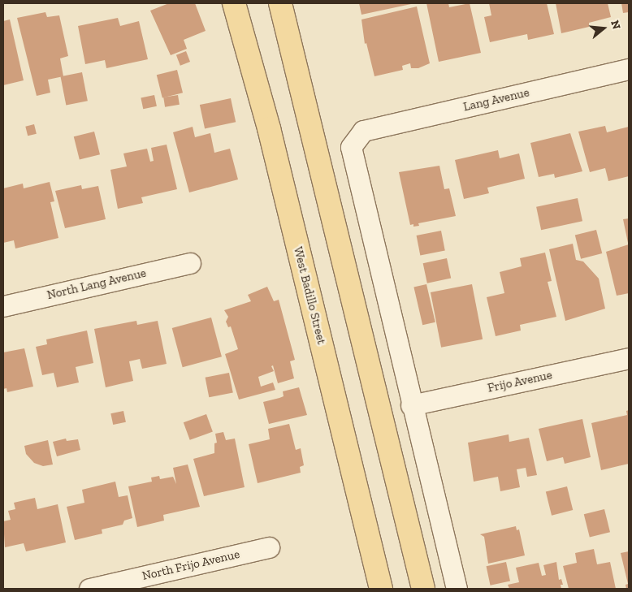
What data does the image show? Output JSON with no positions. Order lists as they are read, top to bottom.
{
  "streets": {
    "main road": ["West Badillo Street"],
    "street": [
      "Lang Avenue",
      "North Lang Avenue",
      "Frijo Avenue",
      "North Frijo Avenue"
    ]
  },
  "crossings": [
    ["Lang Avenue", "Frijo Avenue"]
  ],
  "north": "right"
}
